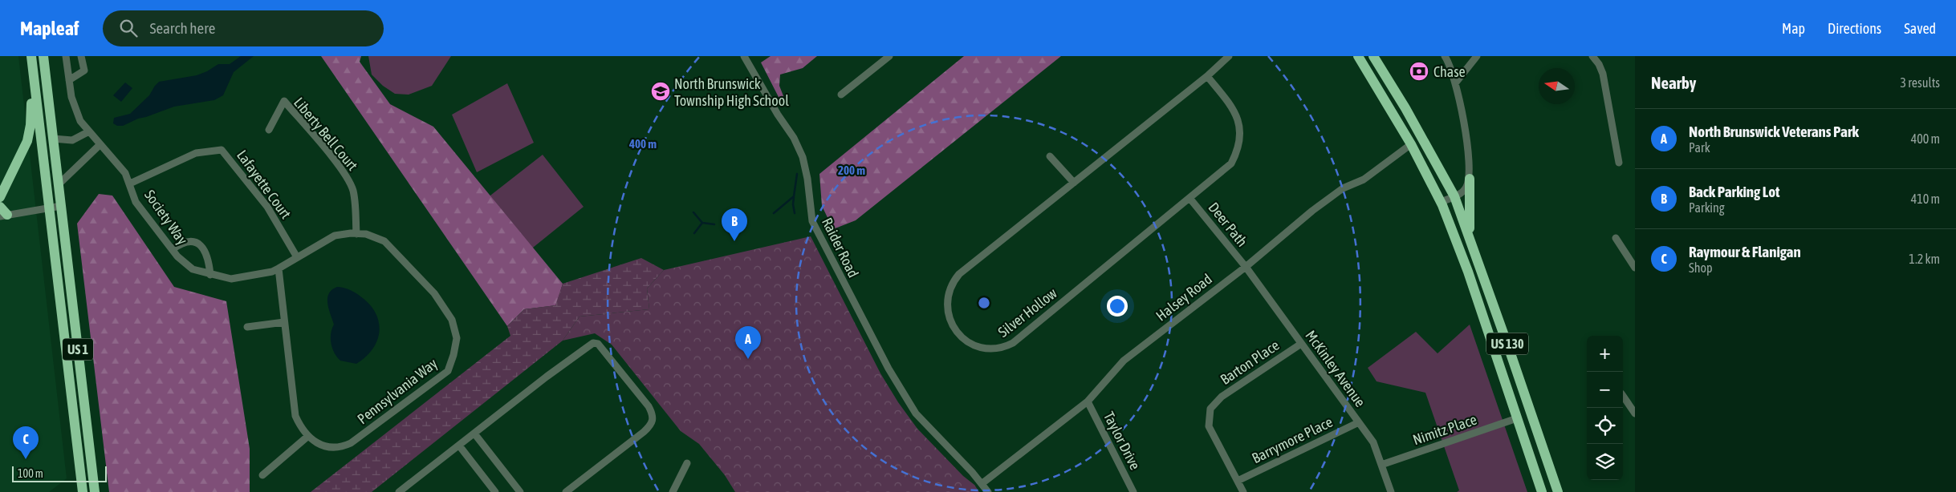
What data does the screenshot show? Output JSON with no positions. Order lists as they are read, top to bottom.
{
  "streets": {
    "highway": ["US 130", "US 1"],
    "street": [
      "Liberty Bell Court",
      "Lafayette Court",
      "Society Way",
      "Deer Path",
      "Raider Road",
      "Halsey Road",
      "Silver Hollow",
      "Barton Place",
      "McKinley Avenue",
      "Pennsylvania Way",
      "Nimitz Place",
      "Barrymore Place",
      "Taylor Drive"
    ]
  },
  "crossings": [
    ["Liberty Bell Court", "Pennsylvania Way"],
    ["Lafayette Court", "Society Way"],
    ["Lafayette Court", "Pennsylvania Way"],
    ["Society Way", "Pennsylvania Way"],
    ["Deer Path", "Halsey Road"],
    ["Deer Path", "Silver Hollow"],
    ["Deer Path", "McKinley Avenue"],
    ["Raider Road", "Halsey Road"],
    ["Halsey Road", "US 130"],
    ["Halsey Road", "McKinley Avenue"],
    ["Halsey Road", "Taylor Drive"],
    ["US 130", "Nimitz Place"],
    ["Barton Place", "McKinley Avenue"],
    ["Barton Place", "Barrymore Place"],
    ["McKinley Avenue", "Nimitz Place"],
    ["McKinley Avenue", "Barrymore Place"]
  ],
  "places": {
    "bank": ["Chase"],
    "school or university": ["North Brunswick Township High School"]
  },
  "scale_bar": "100 m",
  "north": "left",
  "page": {
    "header": "Mapleaf",
    "search": "Search here",
    "nav": ["Map", "Directions", "Saved"],
    "heading": ["Nearby", "3 results"],
    "list": [
      {
        "mark": "A",
        "name": "North Brunswick Veterans Park",
        "note": "Park",
        "value": "400 m"
      },
      {
        "mark": "B",
        "name": "Back Parking Lot",
        "note": "Parking",
        "value": "410 m"
      },
      {
        "mark": "C",
        "name": "Raymour & Flanigan",
        "note": "Shop",
        "value": "1.2 km"
      }
    ],
    "pins": ["B", "A", "C"],
    "map_buttons": ["+", "−"],
    "scale": "100 m"
  },
  "rings": ["400 m", "200 m"]
}
